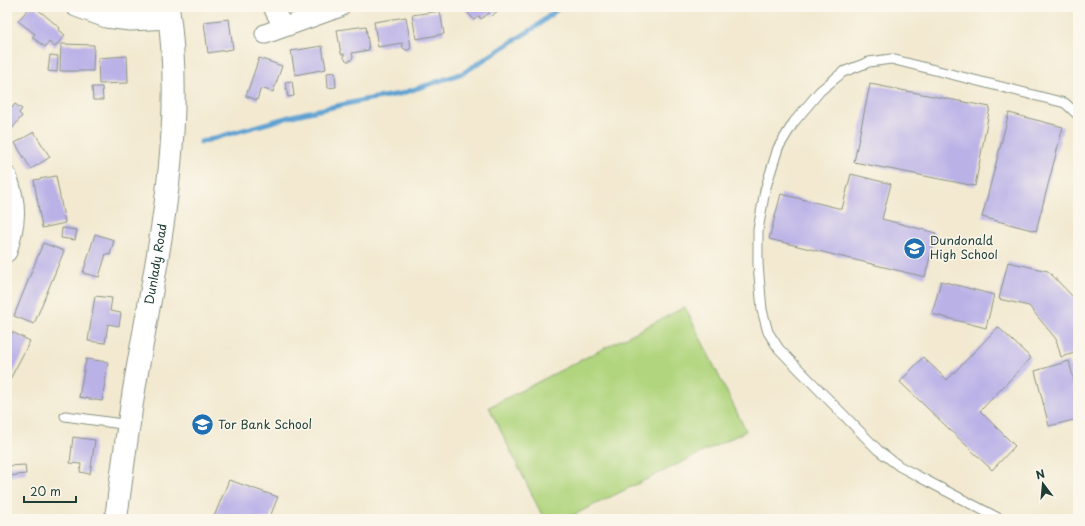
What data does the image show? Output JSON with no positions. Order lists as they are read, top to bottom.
{
  "streets": {
    "street": ["Dunlady Road"]
  },
  "places": {
    "school or university": ["Dundonald High School", "Tor Bank School"]
  },
  "scale_bar": "20 m",
  "north": "top"
}
